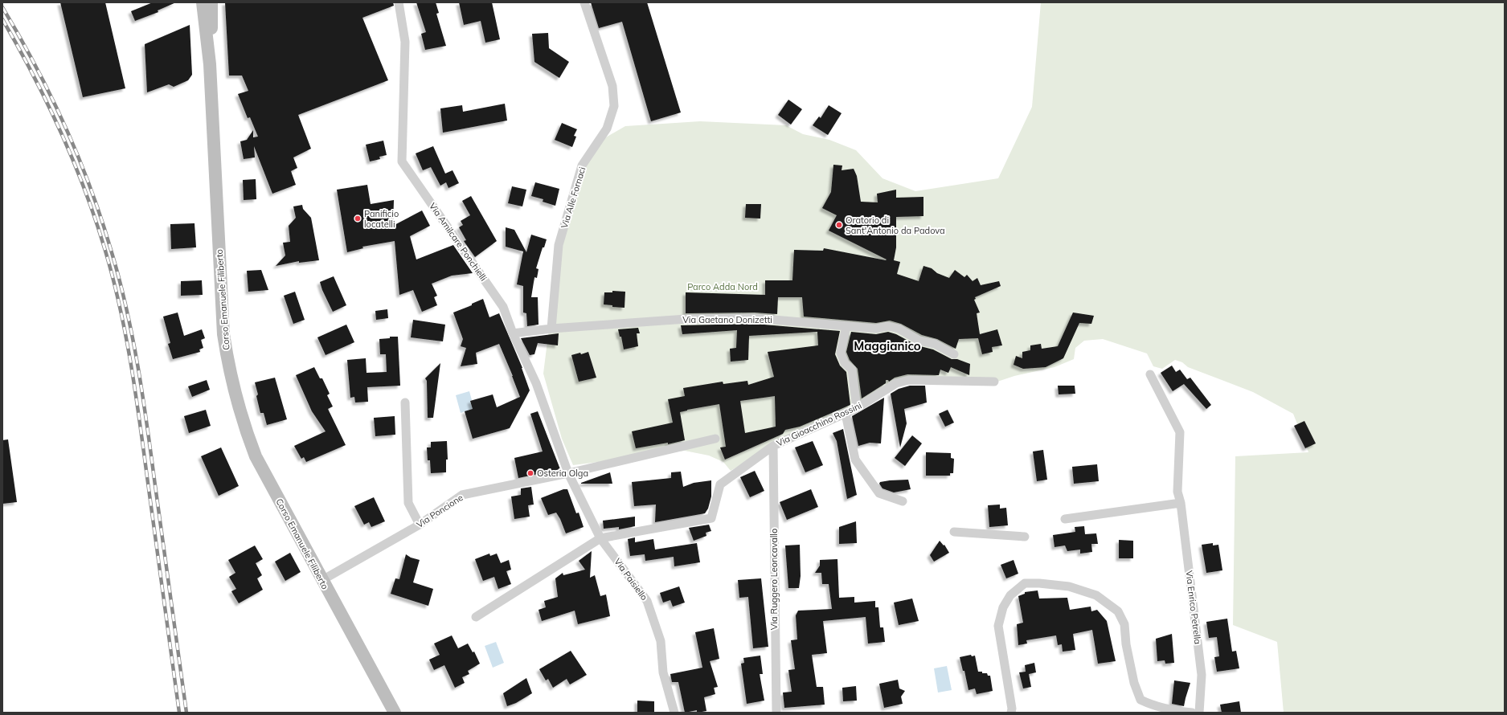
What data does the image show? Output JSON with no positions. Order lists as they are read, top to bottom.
{
  "streets": {
    "main road": ["Corso Emanuele Filiberto"],
    "street": [
      "Via Alle Fornaci",
      "Via Amilcare Ponchielli",
      "Via Gaetano Donizetti",
      "Via Gioacchino Rossini",
      "Via Poncione",
      "Via Paisiello",
      "Via Ruggero Leoncavallo",
      "Via Enrico Petrella"
    ]
  },
  "crossings": [
    ["Via Alle Fornaci", "Via Gaetano Donizetti"],
    ["Via Amilcare Ponchielli", "Via Poncione"],
    ["Via Amilcare Ponchielli", "Via Paisiello"],
    ["Corso Emanuele Filiberto", "Via Poncione"],
    ["Via Gioacchino Rossini", "Via Paisiello"],
    ["Via Gioacchino Rossini", "Via Ruggero Leoncavallo"],
    ["Via Poncione", "Via Paisiello"]
  ],
  "districts": ["Maggianico"],
  "parks": ["Parco Adda Nord"],
  "places": ["Panificio locatelli", "Oratorio di Sant'Antonio da Padova", "Osteria Olga"]
}
